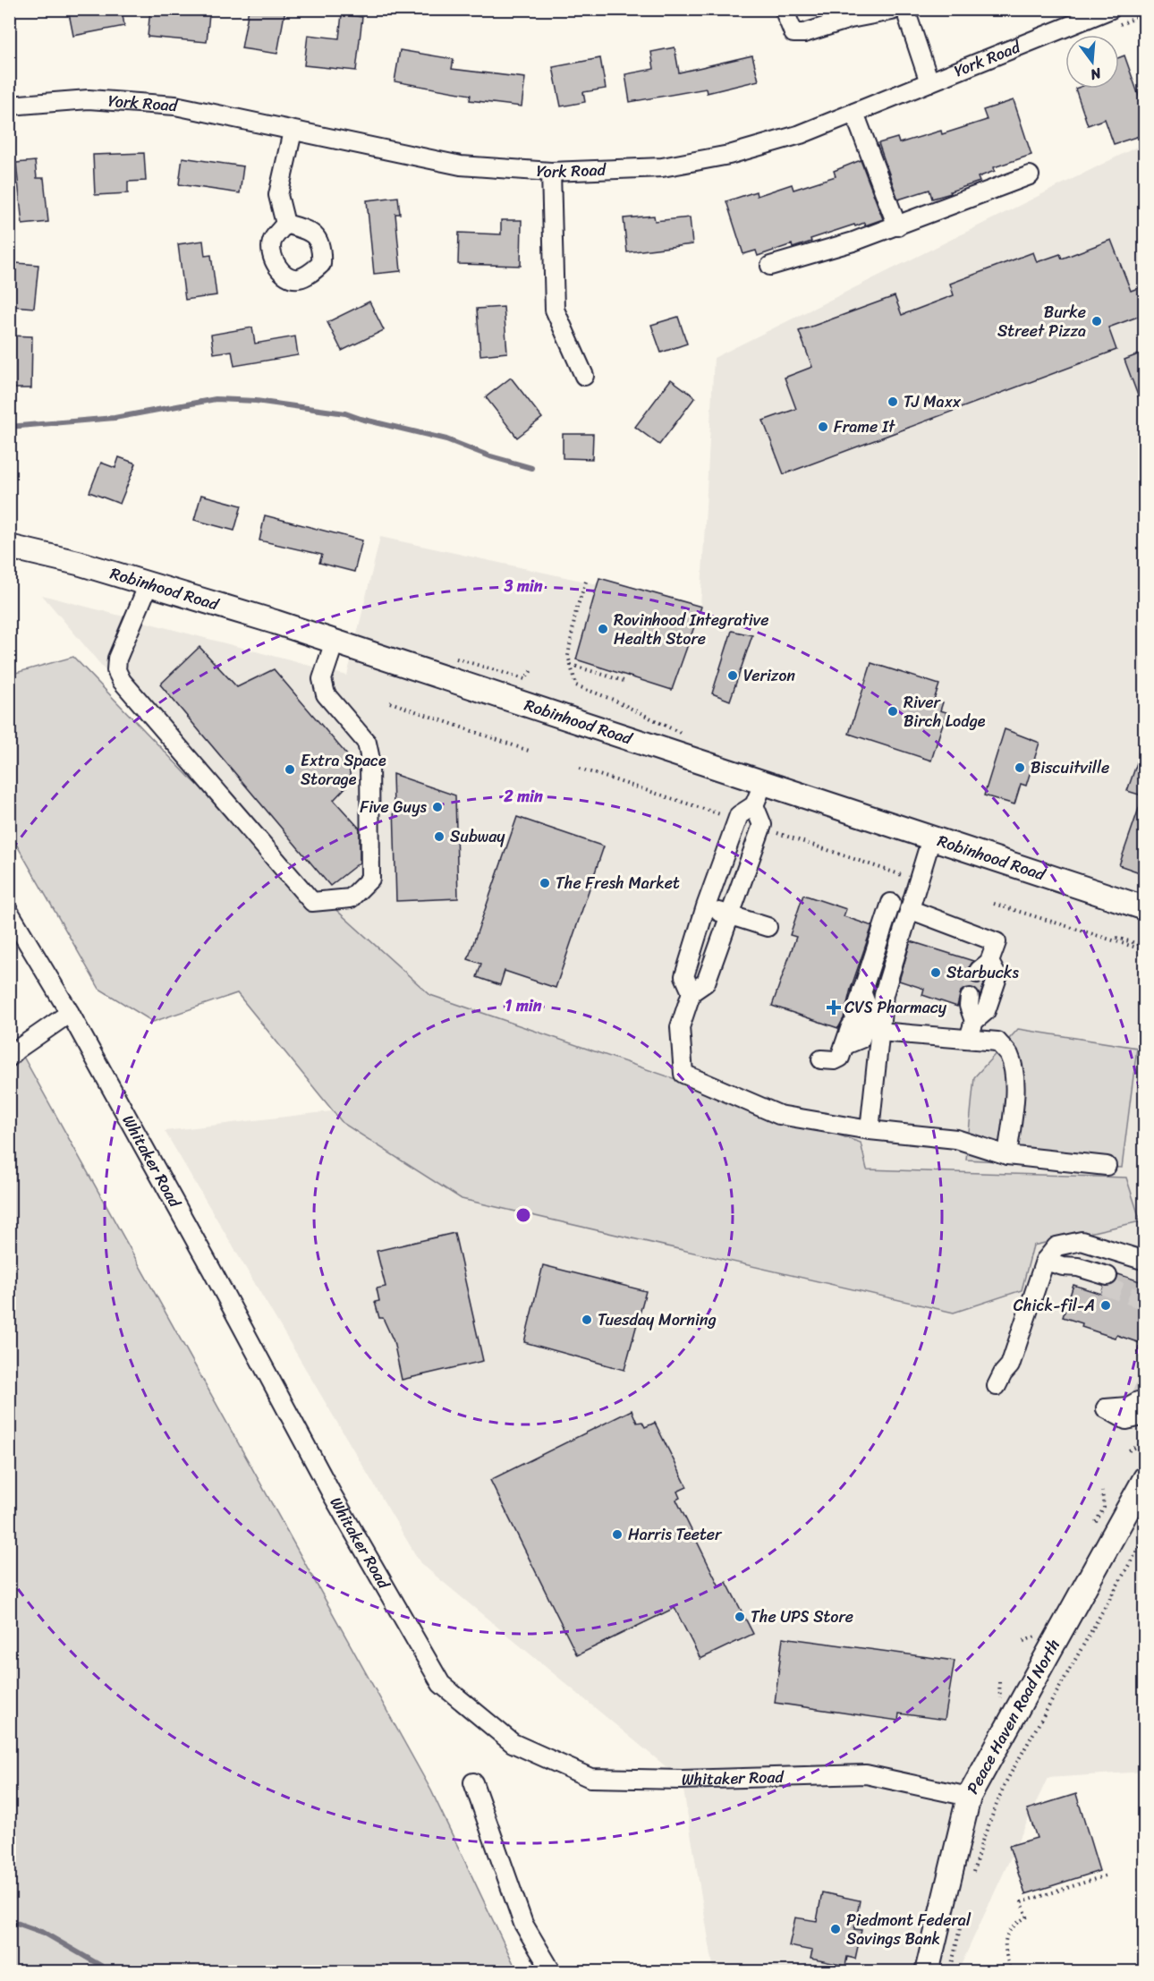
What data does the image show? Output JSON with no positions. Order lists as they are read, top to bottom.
{
  "streets": {
    "main road": ["Robinhood Road", "Peace Haven Road North"],
    "street": ["York Road", "Whitaker Road"]
  },
  "crossings": [
    ["Whitaker Road", "Peace Haven Road North"]
  ],
  "places": {
    "other": [
      "Burke Street Pizza",
      "TJ Maxx",
      "Frame It",
      "Rovinhood Integrative Health Store",
      "Verizon",
      "River Birch Lodge",
      "Biscuitville",
      "Extra Space Storage",
      "Five Guys",
      "Subway",
      "The Fresh Market",
      "Starbucks",
      "Chick-fil-A",
      "Tuesday Morning",
      "Harris Teeter",
      "The UPS Store",
      "Piedmont Federal Savings Bank"
    ],
    "health": ["CVS Pharmacy"]
  },
  "north": "bottom",
  "rings": ["3 min", "2 min", "1 min"]
}
